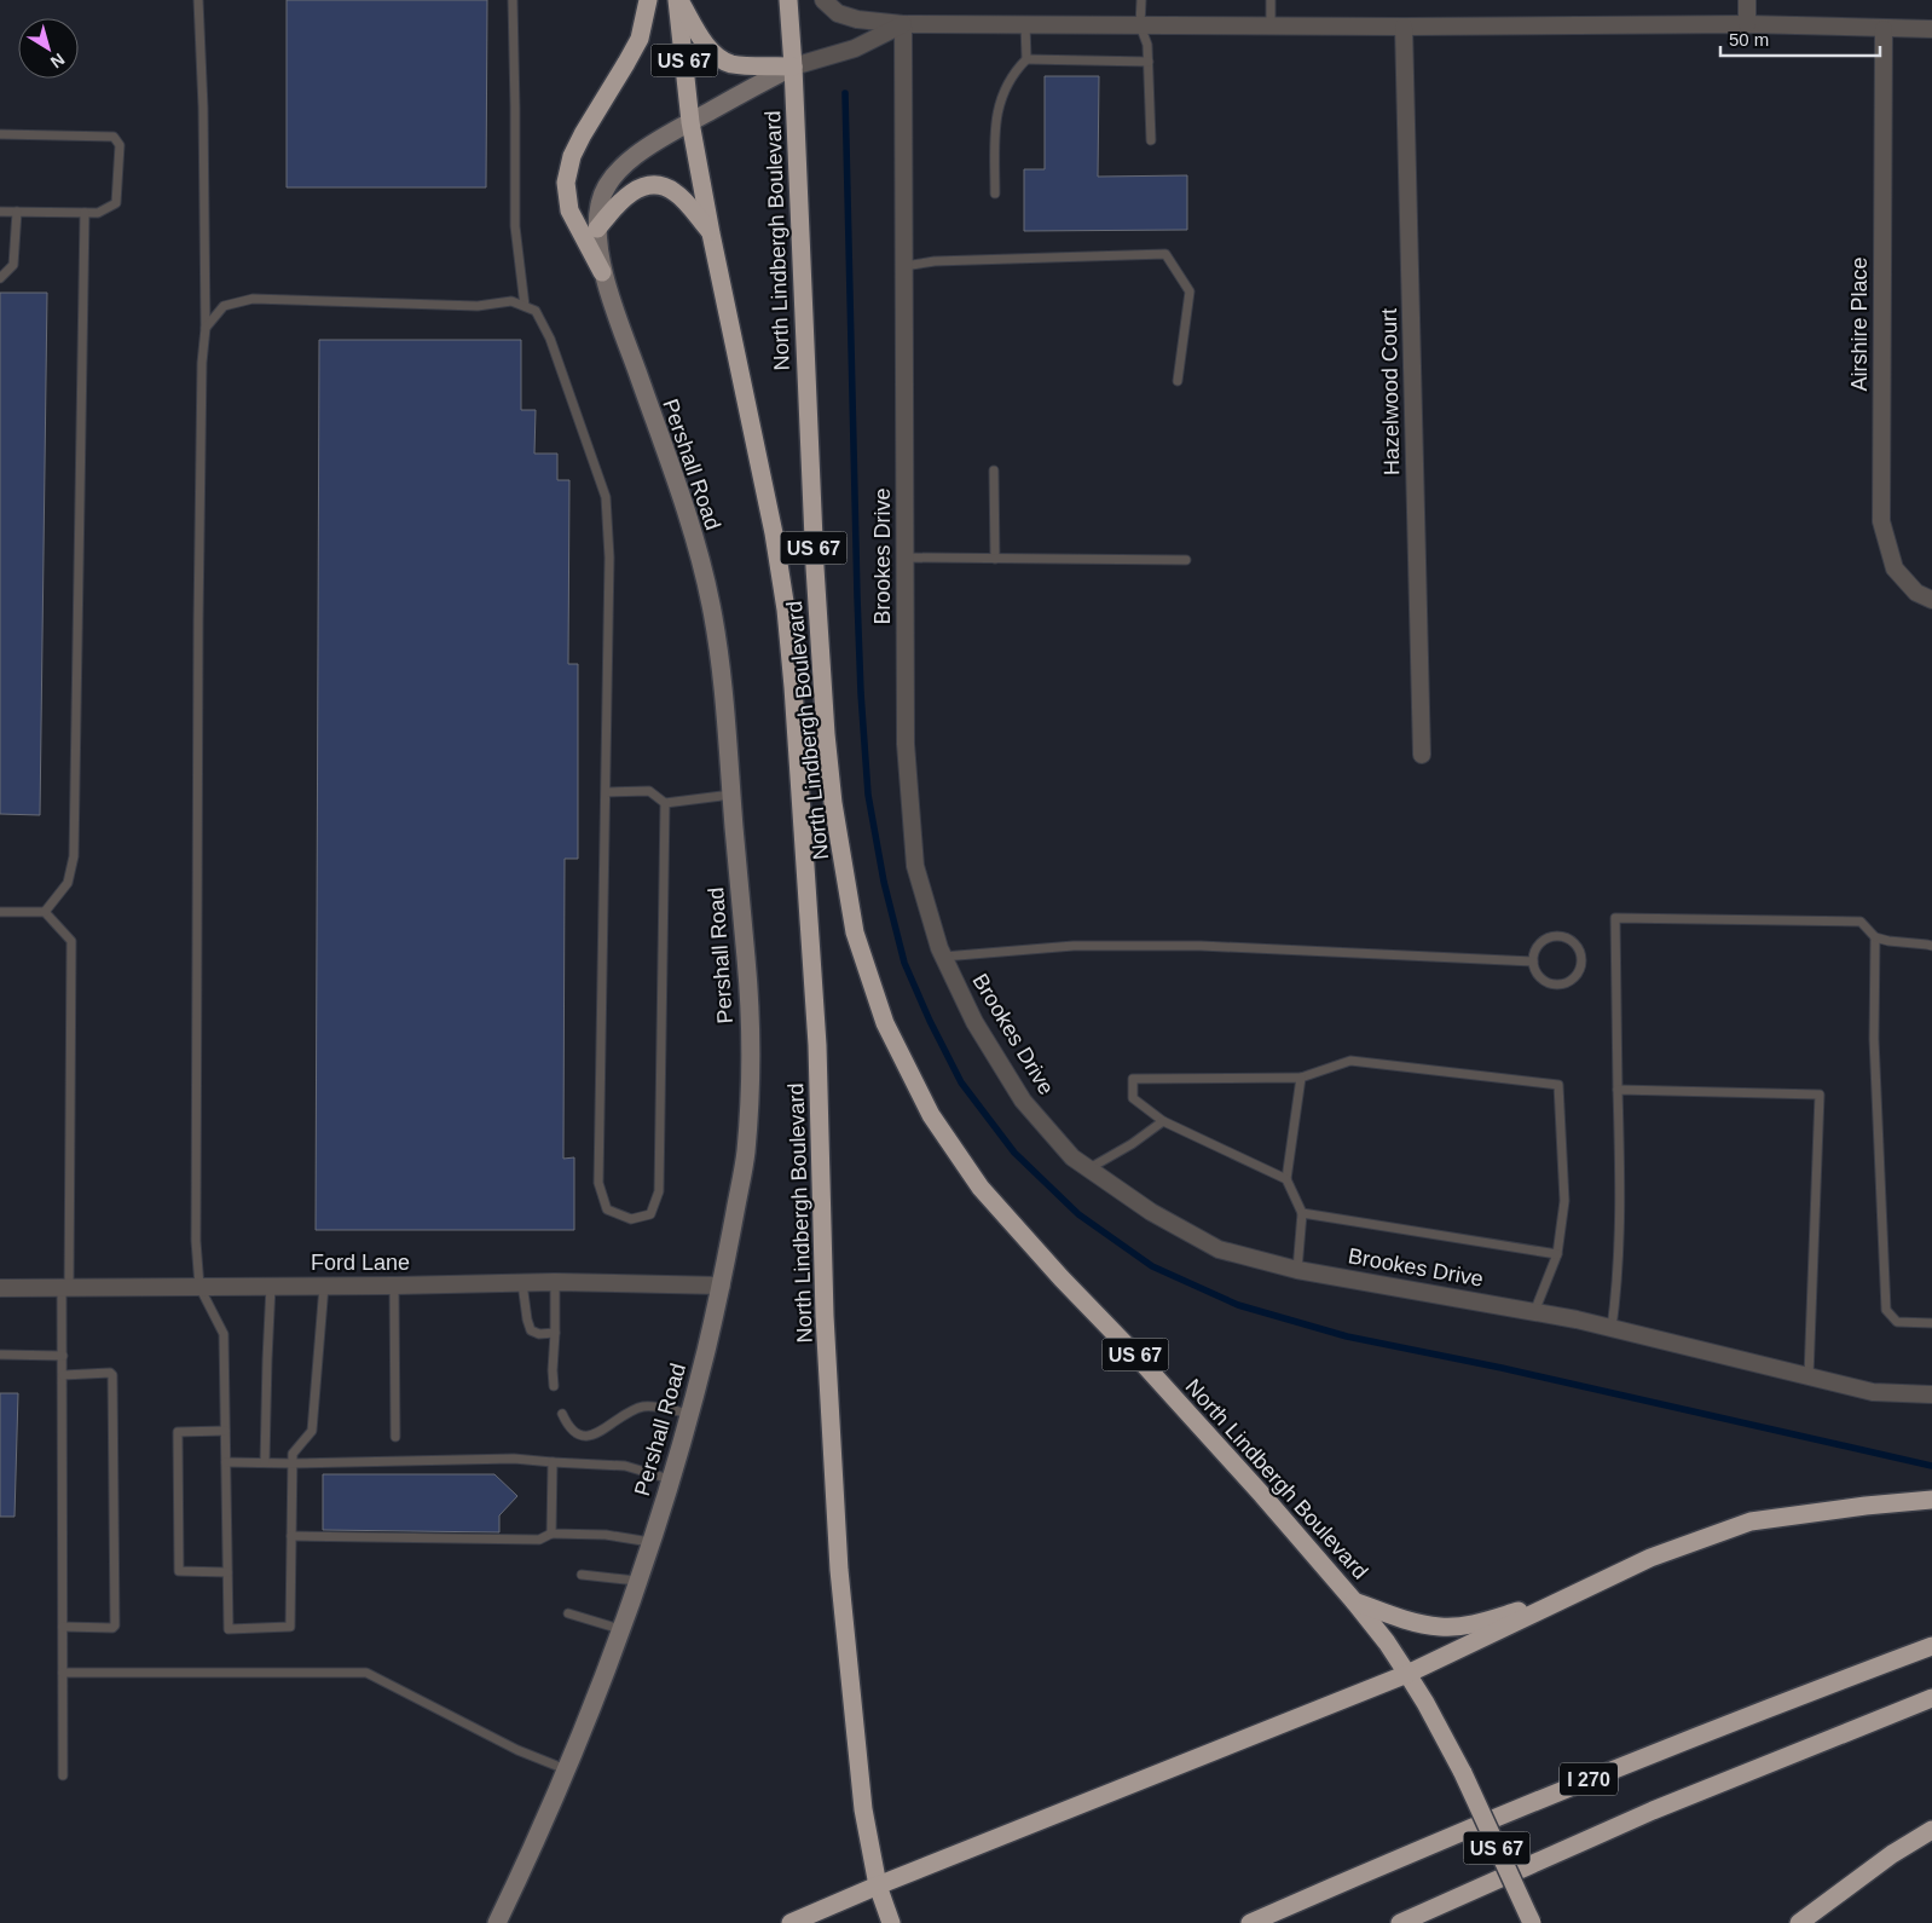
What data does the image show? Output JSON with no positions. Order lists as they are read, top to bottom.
{
  "streets": {
    "highway": ["US 67", "North Lindbergh Boulevard", "I 270"],
    "street": [
      "Airshire Place",
      "Hazelwood Court",
      "Pershall Road",
      "Brookes Drive",
      "Ford Lane"
    ]
  },
  "crossings": [
    ["North Lindbergh Boulevard", "Pershall Road"],
    ["Pershall Road", "Ford Lane"]
  ],
  "scale_bar": "50 m",
  "north": "bottom right"
}
